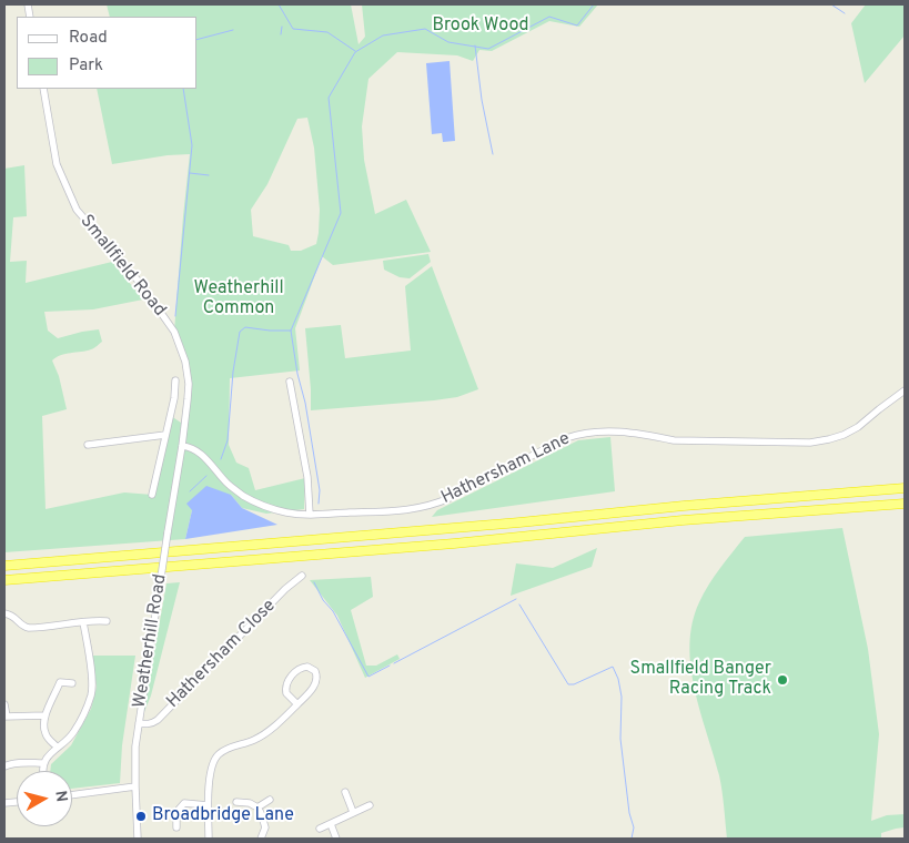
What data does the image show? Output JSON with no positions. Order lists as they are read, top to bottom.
{
  "streets": {
    "street": [
      "Smallfield Road",
      "Hathersham Lane",
      "Weatherhill Road",
      "Hathersham Close"
    ]
  },
  "crossings": [
    ["Smallfield Road", "Hathersham Lane"],
    ["Smallfield Road", "Weatherhill Road"],
    ["Hathersham Lane", "Weatherhill Road"],
    ["Weatherhill Road", "Hathersham Close"]
  ],
  "parks": ["Brook Wood", "Weatherhill Common"],
  "places": ["Smallfield Banger Racing Track", "Broadbridge Lane"],
  "legend": ["Road", "Park"],
  "north": "right"
}
